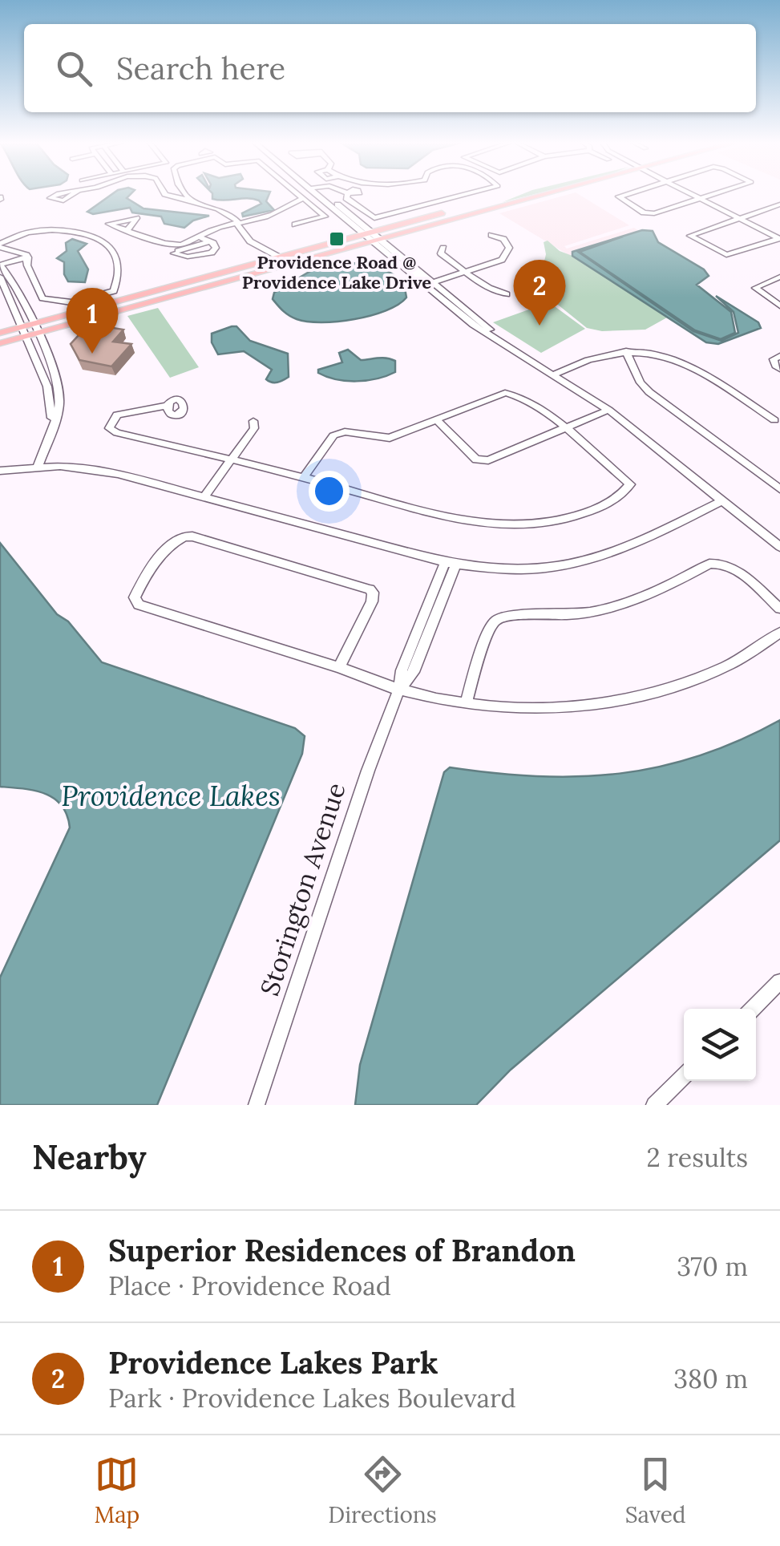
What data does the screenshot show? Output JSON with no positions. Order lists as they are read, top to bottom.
{
  "streets": {
    "street": ["Storington Avenue"]
  },
  "water": ["Providence Lakes"],
  "places": {
    "transit": ["Providence Road @ Providence Lake Drive"]
  },
  "page": {
    "search": "Search here",
    "pins": ["2", "1"],
    "heading": ["Nearby", "2 results"],
    "list": [
      {
        "mark": "1",
        "name": "Superior Residences of Brandon",
        "note": "Place · Providence Road",
        "value": "370 m"
      },
      {
        "mark": "2",
        "name": "Providence Lakes Park",
        "note": "Park · Providence Lakes Boulevard",
        "value": "380 m"
      }
    ],
    "nav": ["Map", "Directions", "Saved"]
  }
}
